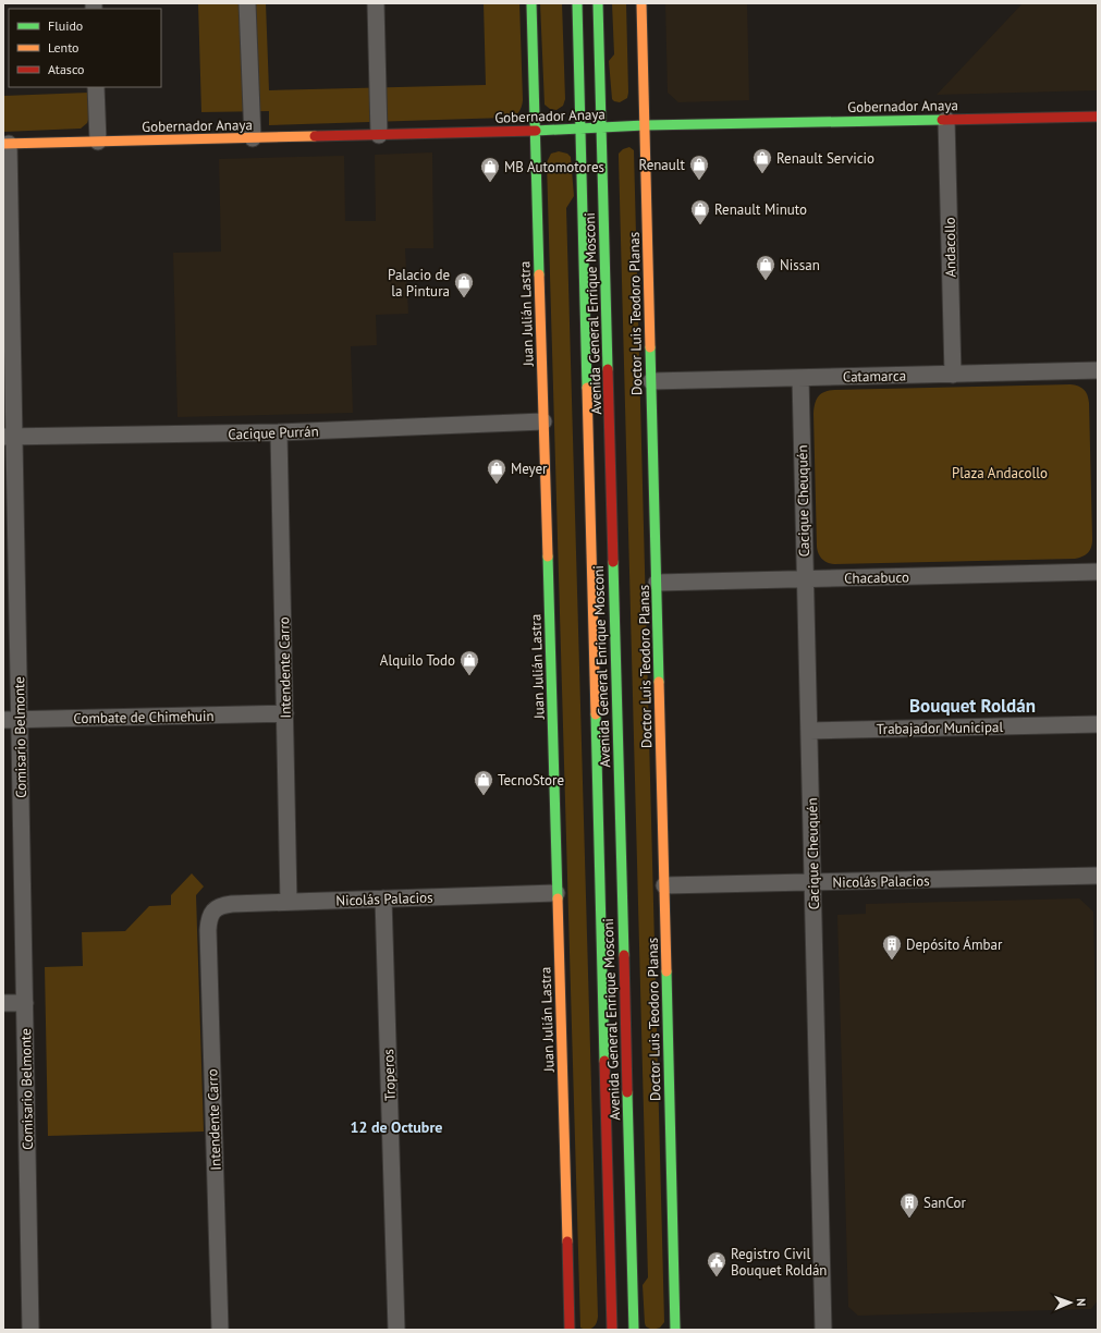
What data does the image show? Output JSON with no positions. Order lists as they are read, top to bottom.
{
  "streets": {
    "main road": [
      "Gobernador Anaya",
      "Juan Julián Lastra",
      "Avenida General Enrique Mosconi",
      "Doctor Luis Teodoro Planas"
    ],
    "street": [
      "Andacollo",
      "Catamarca",
      "Cacique Purrán",
      "Cacique Cheuquén",
      "Chacabuco",
      "Intendente Carro",
      "Combate de Chimehuin",
      "Trabajador Municipal",
      "Comisario Belmonte",
      "Nicolás Palacios",
      "Troperos"
    ]
  },
  "crossings": [
    ["Gobernador Anaya", "Andacollo"],
    ["Gobernador Anaya", "Juan Julián Lastra"],
    ["Gobernador Anaya", "Avenida General Enrique Mosconi"],
    ["Gobernador Anaya", "Doctor Luis Teodoro Planas"],
    ["Gobernador Anaya", "Comisario Belmonte"],
    ["Andacollo", "Catamarca"],
    ["Juan Julián Lastra", "Cacique Purrán"],
    ["Juan Julián Lastra", "Nicolás Palacios"],
    ["Doctor Luis Teodoro Planas", "Catamarca"],
    ["Doctor Luis Teodoro Planas", "Chacabuco"],
    ["Doctor Luis Teodoro Planas", "Nicolás Palacios"],
    ["Catamarca", "Cacique Cheuquén"],
    ["Cacique Purrán", "Intendente Carro"],
    ["Cacique Purrán", "Comisario Belmonte"],
    ["Cacique Cheuquén", "Chacabuco"],
    ["Cacique Cheuquén", "Trabajador Municipal"],
    ["Cacique Cheuquén", "Nicolás Palacios"],
    ["Intendente Carro", "Combate de Chimehuin"],
    ["Intendente Carro", "Nicolás Palacios"],
    ["Combate de Chimehuin", "Comisario Belmonte"],
    ["Nicolás Palacios", "Troperos"]
  ],
  "districts": ["Bouquet Roldán", "12 de Octubre"],
  "parks": ["Plaza Andacollo"],
  "places": {
    "shop": [
      "Renault Servicio",
      "Renault",
      "MB Automotores",
      "Renault Minuto",
      "Nissan",
      "Palacio de la Pintura",
      "Meyer",
      "Alquilo Todo",
      "TecnoStore"
    ],
    "building": ["Depósito Ámbar", "SanCor"],
    "public building": ["Registro Civil Bouquet Roldán"]
  },
  "legend": ["Fluido", "Lento", "Atasco"],
  "north": "right"
}
